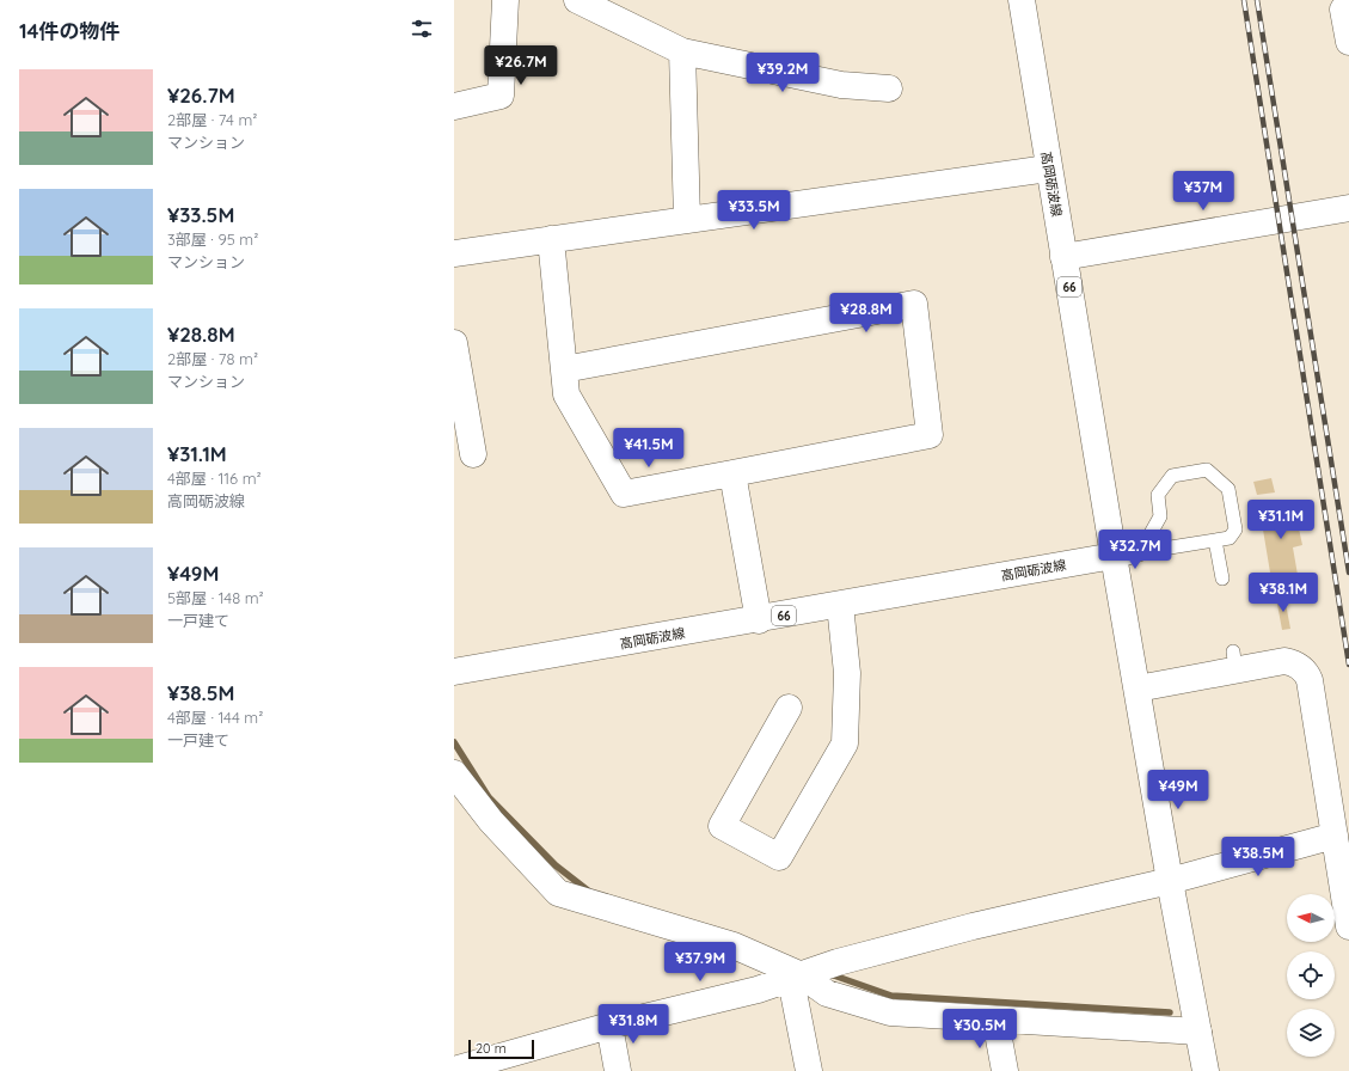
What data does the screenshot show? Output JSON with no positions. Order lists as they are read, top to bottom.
{
  "streets": {
    "street": ["高岡砺波線", "66"]
  },
  "scale_bar": "20 m",
  "north": "left",
  "page": {
    "heading": "14件の物件",
    "price": [
      "¥26.7M",
      "¥39.2M",
      "¥37M",
      "¥33.5M",
      "¥28.8M",
      "¥41.5M",
      "¥31.1M",
      "¥32.7M",
      "¥38.1M",
      "¥49M",
      "¥38.5M",
      "¥37.9M",
      "¥31.8M",
      "¥30.5M"
    ],
    "list": [
      {
        "name": "¥26.7M",
        "note": "2部屋 · 74 m² · マンション"
      },
      {
        "name": "¥33.5M",
        "note": "3部屋 · 95 m² · マンション"
      },
      {
        "name": "¥28.8M",
        "note": "2部屋 · 78 m² · マンション"
      },
      {
        "name": "¥31.1M",
        "note": "4部屋 · 116 m² · 高岡砺波線"
      },
      {
        "name": "¥49M",
        "note": "5部屋 · 148 m² · 一戸建て"
      },
      {
        "name": "¥38.5M",
        "note": "4部屋 · 144 m² · 一戸建て"
      }
    ],
    "scale": "20 m"
  }
}
